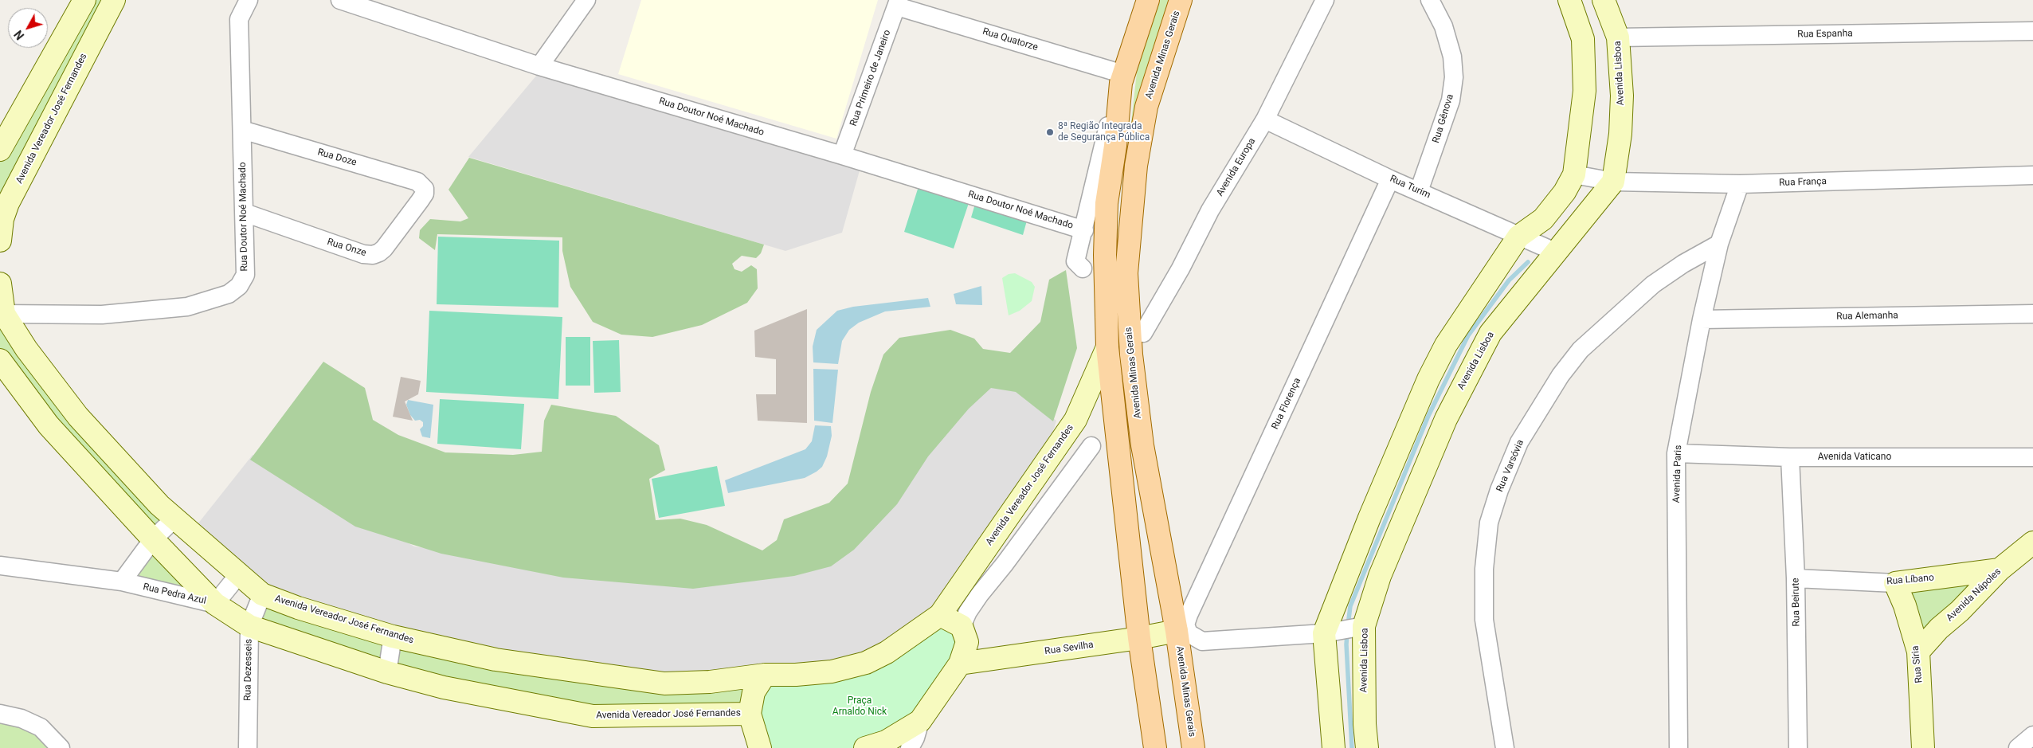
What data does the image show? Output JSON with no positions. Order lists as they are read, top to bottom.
{
  "streets": {
    "main road": ["Avenida Minas Gerais"],
    "street": [
      "Rua Espanha",
      "Rua Quatorze",
      "Avenida Lisboa",
      "Rua Primeiro de Janeiro",
      "Rua Doutor Noé Machado",
      "Avenida Vereador José Fernandes",
      "Rua Gênova",
      "Rua Doze",
      "Avenida Europa",
      "Rua França",
      "Rua Turim",
      "Rua Onze",
      "Rua Alemanha",
      "Rua Florença",
      "Avenida Vaticano",
      "Rua Varsóvia",
      "Avenida Paris",
      "Rua Líbano",
      "Rua Pedra Azul",
      "Avenida Nápoles",
      "Rua Beirute",
      "Rua Sevilha",
      "Rua Síria",
      "Rua Dezesseis"
    ]
  },
  "crossings": [
    ["Rua Espanha", "Avenida Lisboa"],
    ["Rua Quatorze", "Rua Primeiro de Janeiro"],
    ["Avenida Minas Gerais", "Rua Florença"],
    ["Avenida Minas Gerais", "Rua Sevilha"],
    ["Avenida Lisboa", "Rua França"],
    ["Avenida Lisboa", "Rua Turim"],
    ["Rua Primeiro de Janeiro", "Rua Doutor Noé Machado"],
    ["Rua Doutor Noé Machado", "Avenida Vereador José Fernandes"],
    ["Rua Doutor Noé Machado", "Rua Doze"],
    ["Rua Doutor Noé Machado", "Rua Onze"],
    ["Avenida Vereador José Fernandes", "Rua Pedra Azul"],
    ["Avenida Vereador José Fernandes", "Rua Dezesseis"],
    ["Rua Gênova", "Rua Turim"],
    ["Rua Doze", "Rua Onze"],
    ["Avenida Europa", "Rua Turim"],
    ["Rua França", "Avenida Paris"],
    ["Rua Turim", "Rua Florença"],
    ["Rua Alemanha", "Avenida Paris"],
    ["Rua Florença", "Rua Sevilha"],
    ["Avenida Vaticano", "Avenida Paris"],
    ["Avenida Vaticano", "Rua Beirute"],
    ["Rua Varsóvia", "Avenida Paris"],
    ["Rua Líbano", "Avenida Nápoles"],
    ["Rua Líbano", "Rua Beirute"],
    ["Rua Líbano", "Rua Síria"],
    ["Avenida Nápoles", "Rua Síria"]
  ],
  "parks": ["Praça Arnaldo Nick"],
  "places": ["8ª Região Integrada de Segurança Pública"],
  "north": "bottom left"
}
